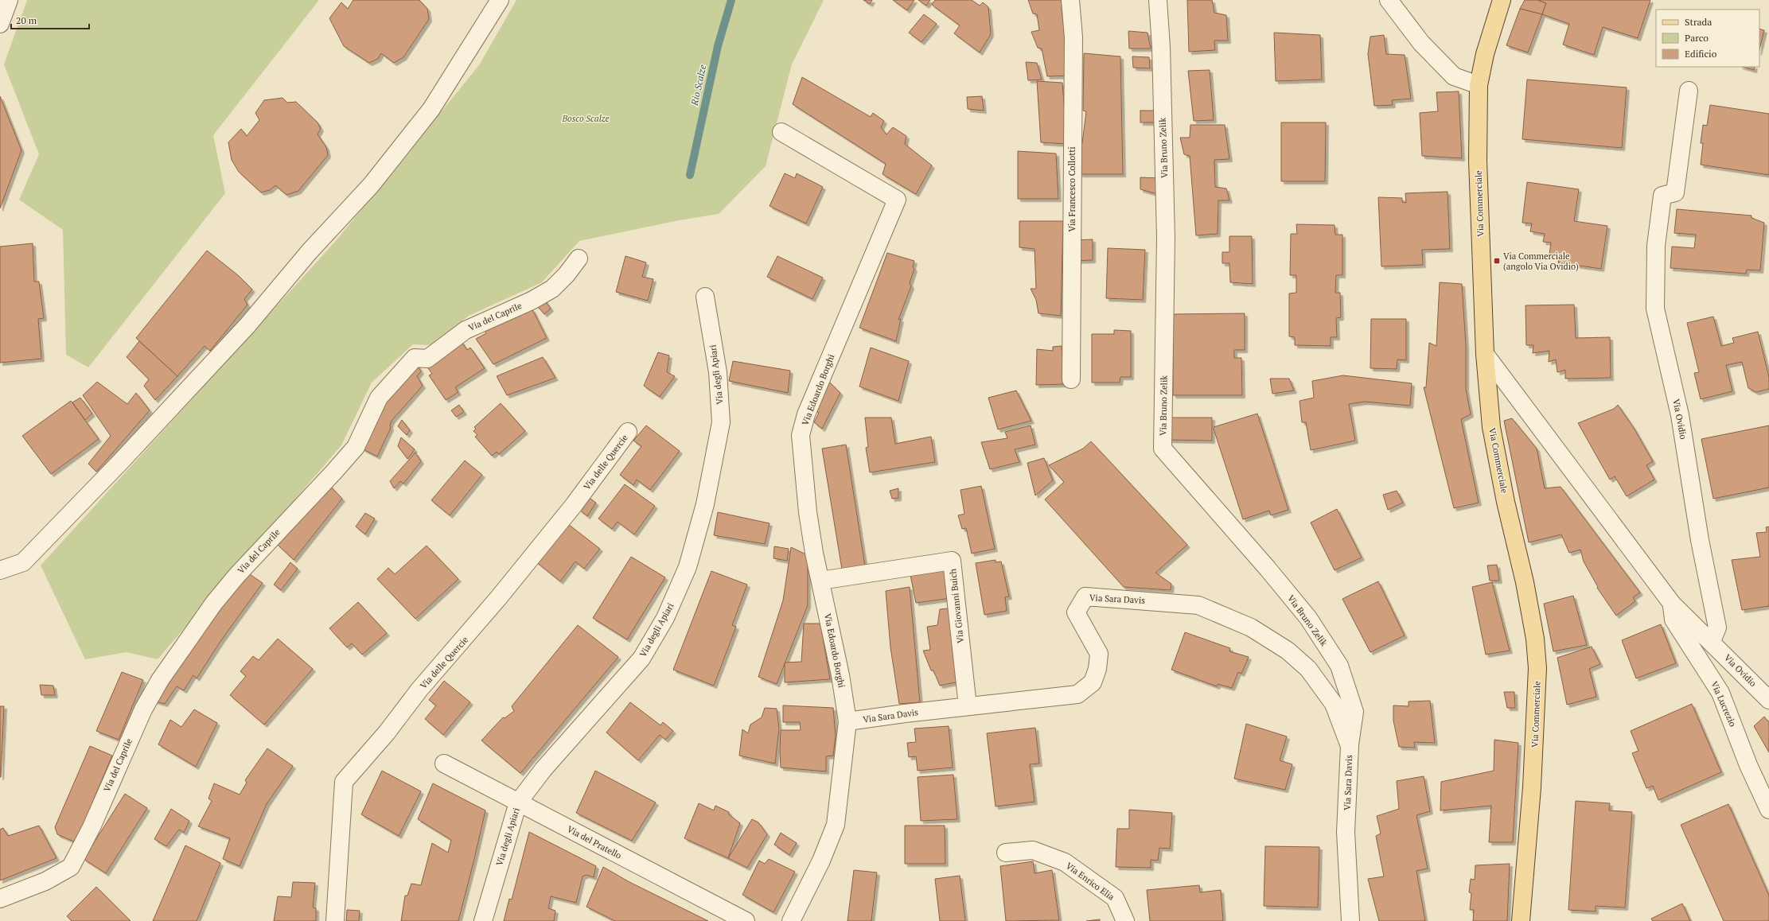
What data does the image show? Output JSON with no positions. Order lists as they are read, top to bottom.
{
  "streets": {
    "main road": ["Via Commerciale"],
    "street": [
      "Via Bruno Zelik",
      "Via Francesco Collotti",
      "Via del Caprile",
      "Via degli Apiari",
      "Via Edoardo Borghi",
      "Via Ovidio",
      "Via delle Quercie",
      "Via Sara Davis",
      "Via Giovanni Buich",
      "Via Lucrezio",
      "Via del Pratello",
      "Via Enrico Elia"
    ]
  },
  "crossings": [
    ["Via Bruno Zelik", "Via Sara Davis"],
    ["Via Commerciale", "Via Ovidio"],
    ["Via degli Apiari", "Via del Pratello"],
    ["Via Edoardo Borghi", "Via Sara Davis"],
    ["Via Edoardo Borghi", "Via Giovanni Buich"],
    ["Via Ovidio", "Via Lucrezio"],
    ["Via Sara Davis", "Via Giovanni Buich"]
  ],
  "water": ["Rio Scalze"],
  "parks": ["Bosco Scalze"],
  "places": {
    "transit": ["Via Commerciale (angolo Via Ovidio)"]
  },
  "legend": ["Strada", "Parco", "Edificio"],
  "scale_bar": "20 m"
}
